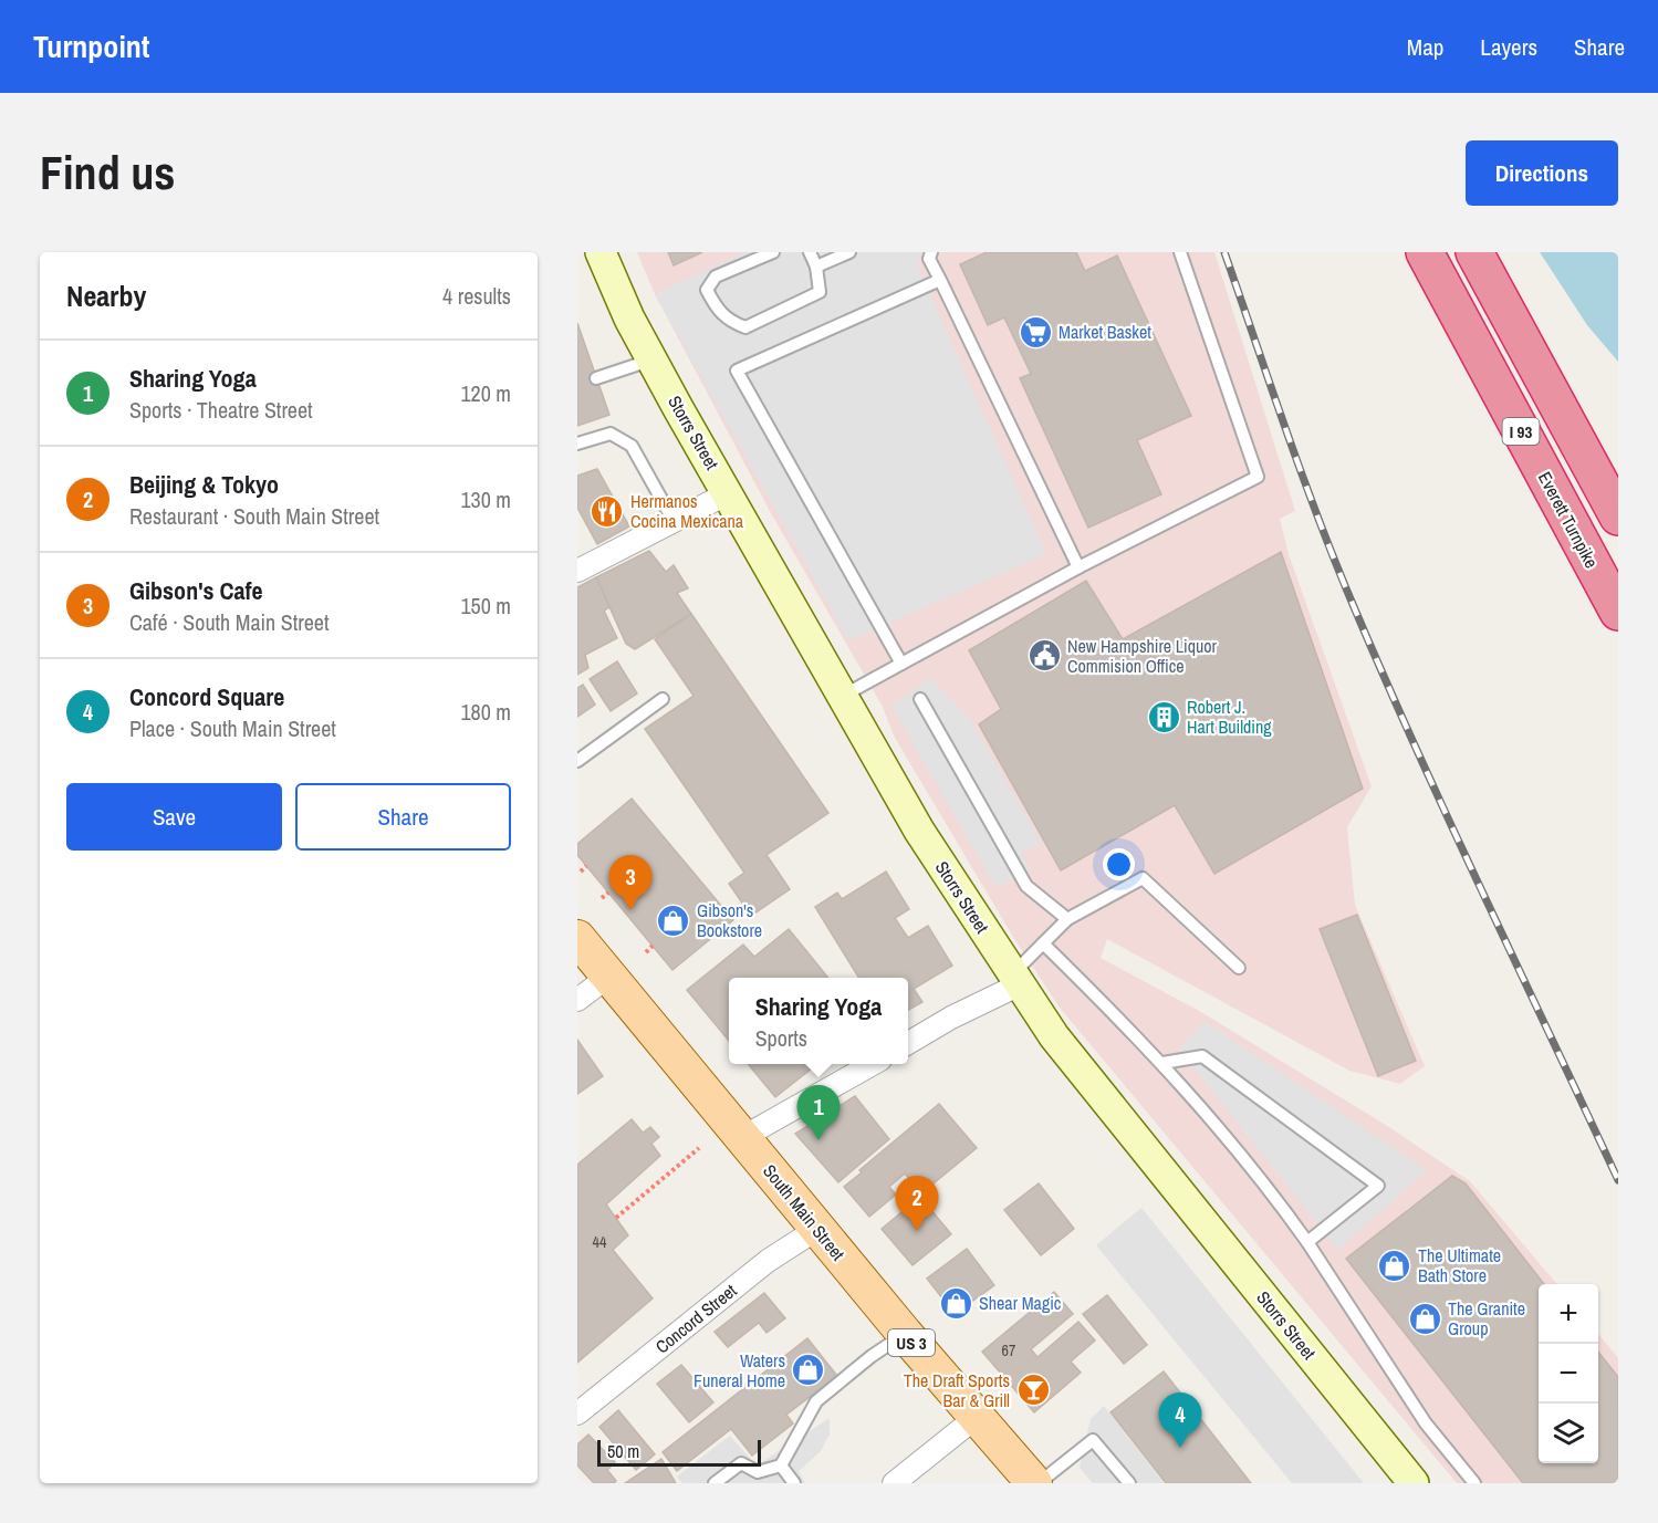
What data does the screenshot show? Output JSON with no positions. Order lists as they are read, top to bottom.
{
  "streets": {
    "highway": ["I 93", "Everett Turnpike"],
    "main road": ["South Main Street", "US 3"],
    "street": ["Storrs Street", "Concord Street"]
  },
  "crossings": [
    ["South Main Street", "Concord Street"]
  ],
  "places": {
    "supermarket": ["Market Basket"],
    "restaurant": ["Hermanos Cocina Mexicana"],
    "public building": ["New Hampshire Liquor Commision Office"],
    "building": ["Robert J. Hart Building"],
    "shop": [
      "Gibson's Bookstore",
      "The Ultimate Bath Store",
      "Shear Magic",
      "The Granite Group",
      "Waters Funeral Home"
    ],
    "bar": ["The Draft Sports Bar & Grill"]
  },
  "house_numbers": ["44", "67"],
  "scale_bar": "50 m",
  "page": {
    "header": "Turnpoint",
    "nav": ["Map", "Layers", "Share"],
    "buttons": [
      "Directions",
      ["Save", "Share"]
    ],
    "title": "Find us",
    "heading": ["Nearby", "4 results"],
    "list": [
      {
        "mark": "1",
        "name": "Sharing Yoga",
        "note": "Sports · Theatre Street",
        "value": "120 m"
      },
      {
        "mark": "2",
        "name": "Beijing & Tokyo",
        "note": "Restaurant · South Main Street",
        "value": "130 m"
      },
      {
        "mark": "3",
        "name": "Gibson's Cafe",
        "note": "Café · South Main Street",
        "value": "150 m"
      },
      {
        "mark": "4",
        "name": "Concord Square",
        "note": "Place · South Main Street",
        "value": "180 m"
      }
    ],
    "pins": [
      "3",
      "1",
      "2",
      "4"
    ],
    "popup": ["Sharing Yoga", "Sports"],
    "map_buttons": ["+", "−"],
    "scale": "50 m"
  }
}
